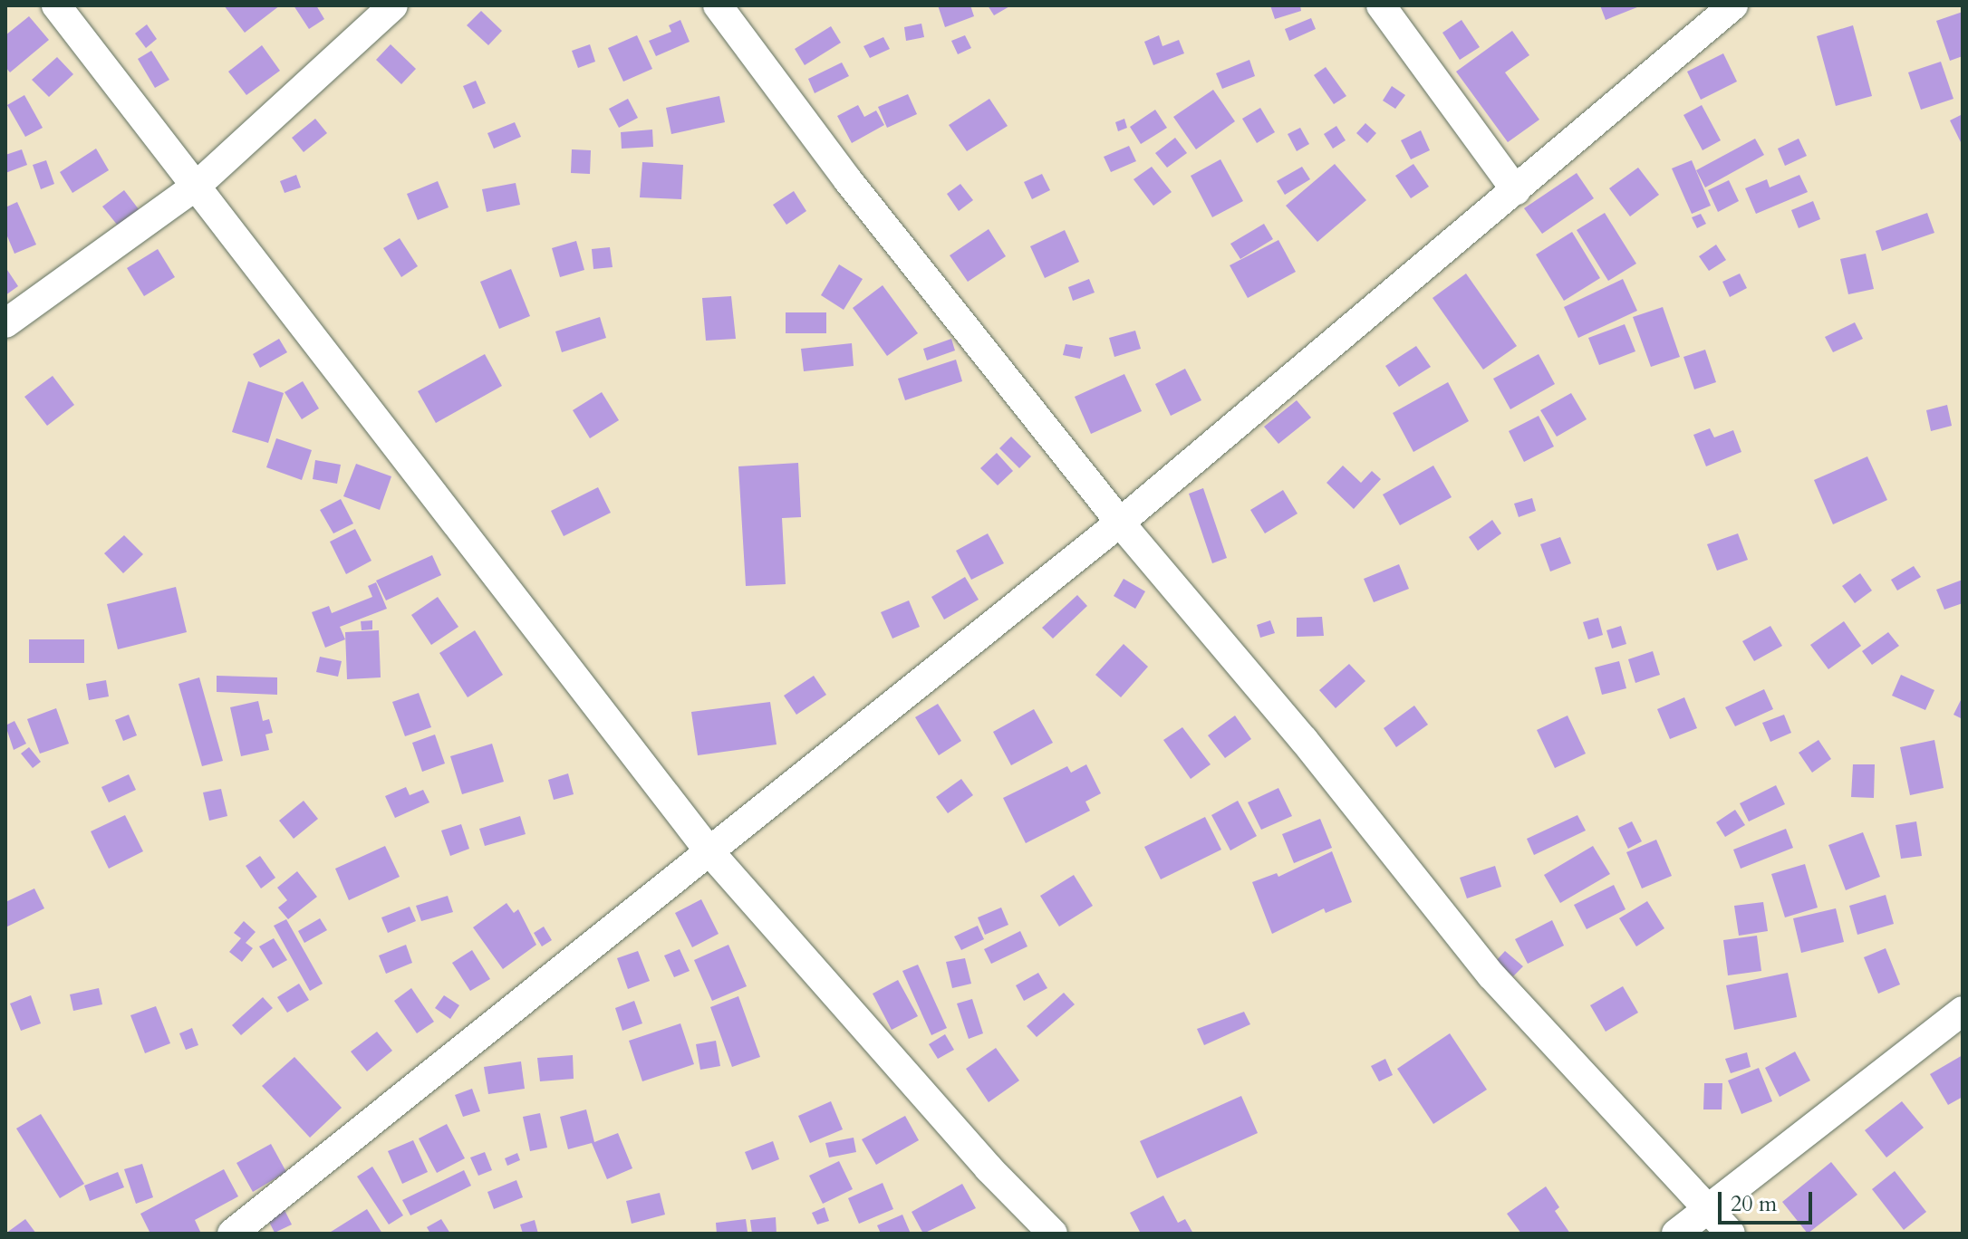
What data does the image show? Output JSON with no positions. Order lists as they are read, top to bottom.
{
  "scale_bar": "20 m"
}
